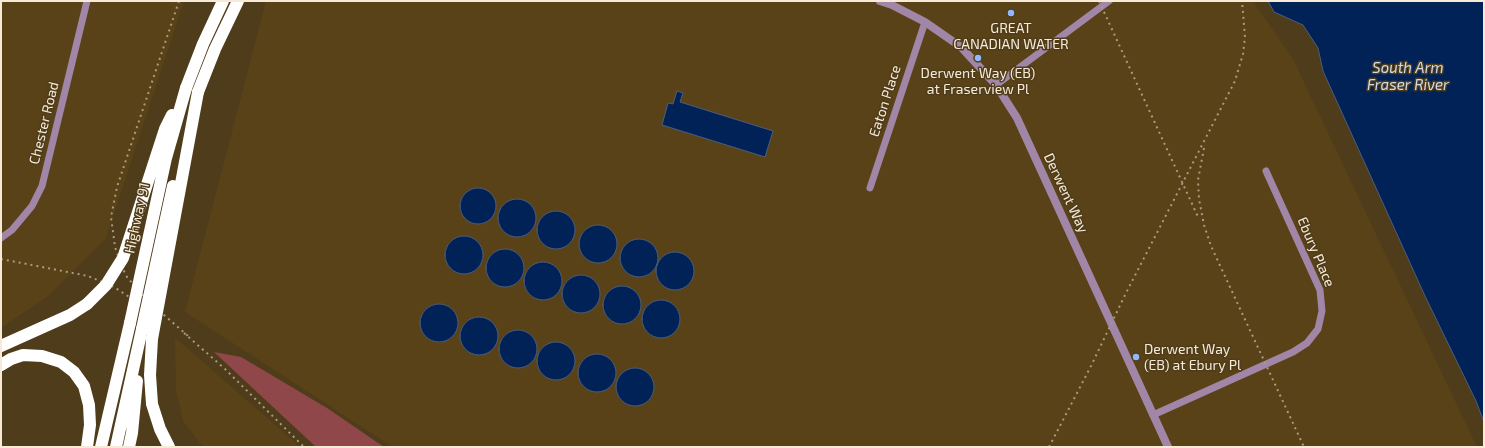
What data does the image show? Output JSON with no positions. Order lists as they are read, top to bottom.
{
  "streets": {
    "highway": ["Highway 91"],
    "street": [
      "Eaton Place",
      "Chester Road",
      "Derwent Way",
      "Ebury Place"
    ]
  },
  "crossings": [
    ["Eaton Place", "Derwent Way"],
    ["Derwent Way", "Ebury Place"]
  ],
  "water": ["South Arm Fraser River"],
  "places": ["GREAT CANADIAN WATER", "Derwent Way (EB) at Fraserview Pl", "Derwent Way (EB) at Ebury Pl"]
}
